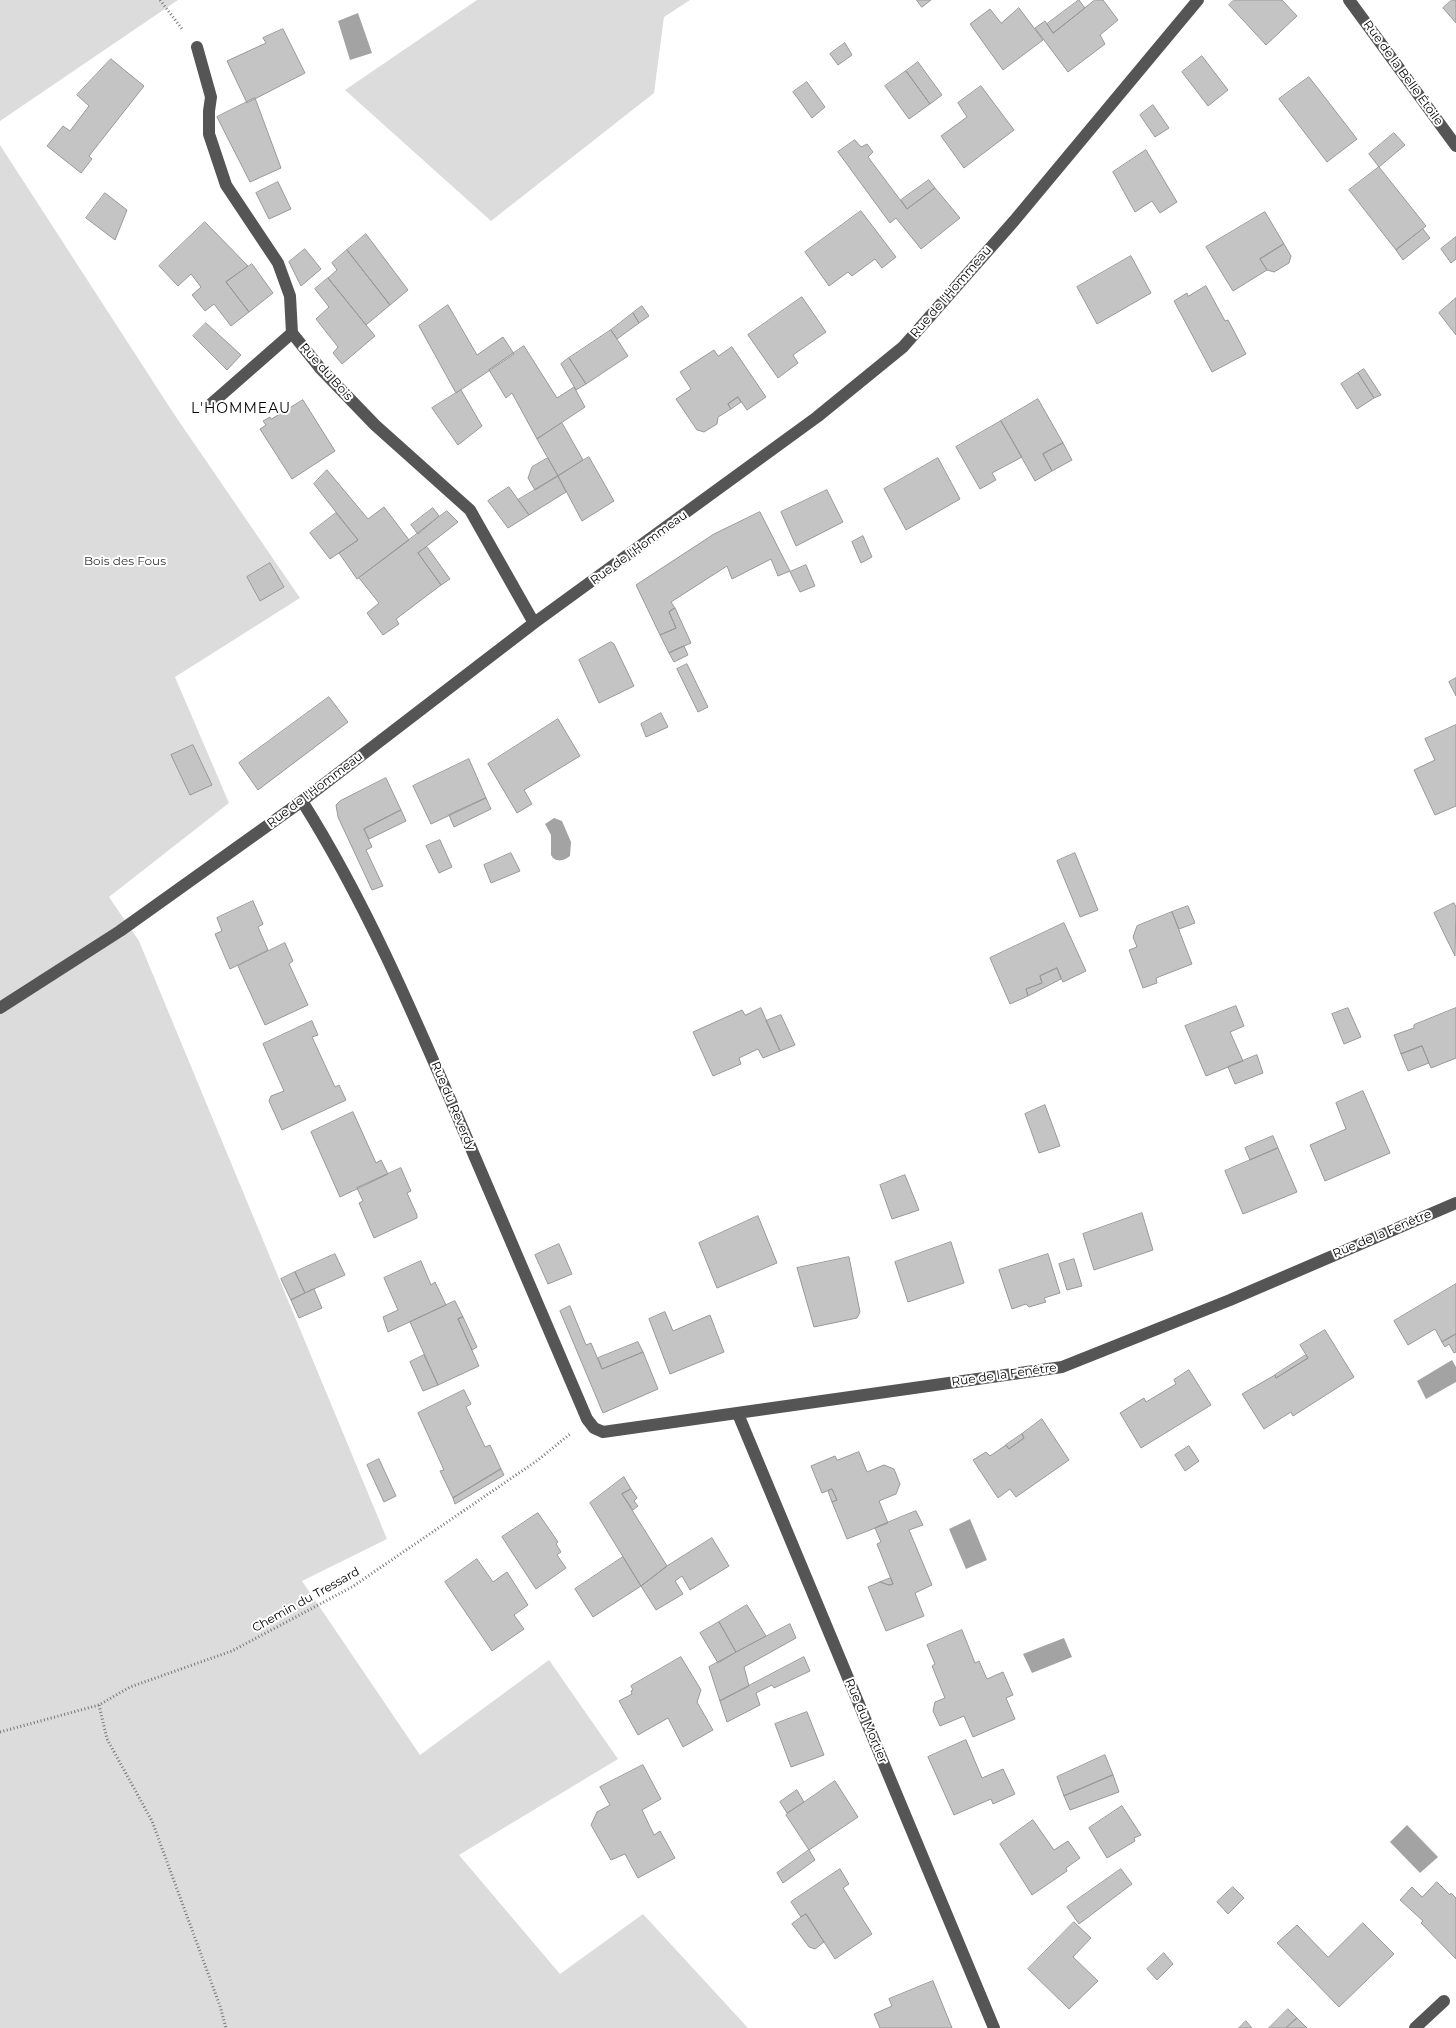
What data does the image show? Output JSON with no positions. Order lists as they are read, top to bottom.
{
  "streets": {
    "street": [
      "Rue de la Belle Étoile",
      "Rue de l'Hommeau",
      "Rue du Bois",
      "Rue du Reverdy",
      "Rue de la Fenêtre",
      "Rue du Mortier"
    ],
    "path": ["Chemin du Tressard"]
  },
  "crossings": [
    ["Rue de l'Hommeau", "Rue du Bois"],
    ["Rue de l'Hommeau", "Rue du Reverdy"],
    ["Rue du Reverdy", "Rue de la Fenêtre"],
    ["Rue du Reverdy", "Chemin du Tressard"],
    ["Rue de la Fenêtre", "Chemin du Tressard"],
    ["Rue de la Fenêtre", "Rue du Mortier"]
  ],
  "districts": ["L'HOMMEAU"],
  "parks": ["Bois des Fous"]
}
